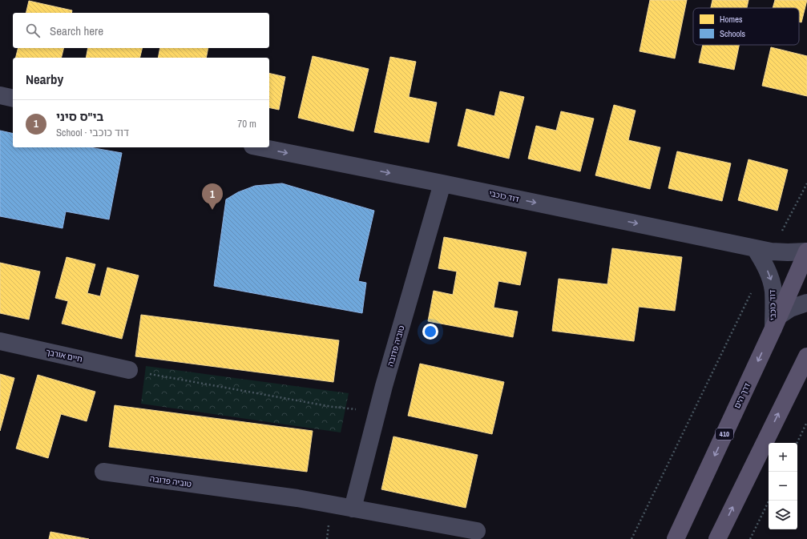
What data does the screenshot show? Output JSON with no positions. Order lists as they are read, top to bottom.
{
  "streets": {
    "main road": ["דרך הים", "410"],
    "street": ["דוד כוכבי", "טוביה פדובה", "חיים אורבך"]
  },
  "crossings": [
    ["דוד כוכבי", "טוביה פדובה"],
    ["דוד כוכבי", "דרך הים"]
  ],
  "one_way": ["דוד כוכבי"],
  "legend": ["Homes", "Schools"],
  "page": {
    "search": "Search here",
    "heading": "Nearby",
    "list": [
      {
        "mark": "1",
        "name": "בי\"ס סיני",
        "note": "School · דוד כוכבי",
        "value": "70 m"
      }
    ],
    "pins": "1",
    "map_buttons": ["+", "−"]
  }
}
